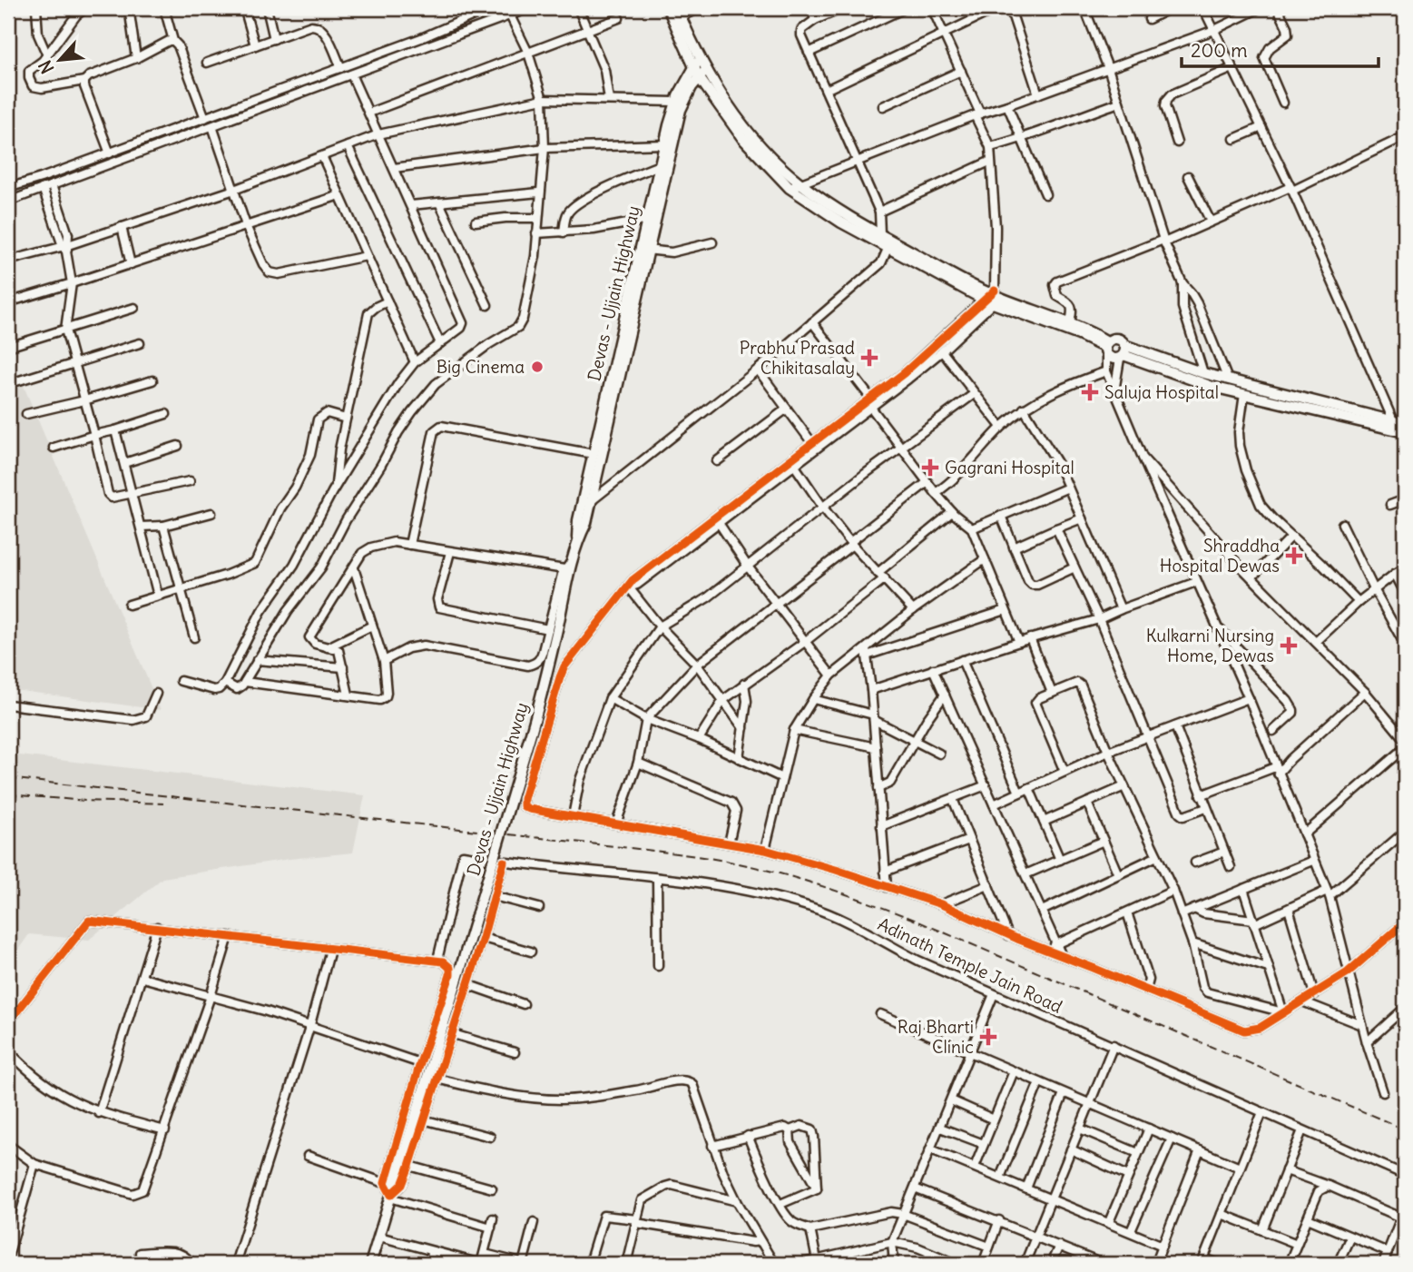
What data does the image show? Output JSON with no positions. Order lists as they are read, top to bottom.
{
  "streets": {
    "main road": ["Devas - Ujjain Highway"],
    "street": ["Adinath Temple Jain Road"]
  },
  "places": {
    "health": [
      "Prabhu Prasad Chikitasalay",
      "Saluja Hospital",
      "Gagrani Hospital",
      "Shraddha Hospital Dewas",
      "Kulkarni Nursing Home, Dewas",
      "Raj Bharti Clinic"
    ],
    "other": ["Big Cinema"]
  },
  "scale_bar": "200 m",
  "north": "bottom left"
}
